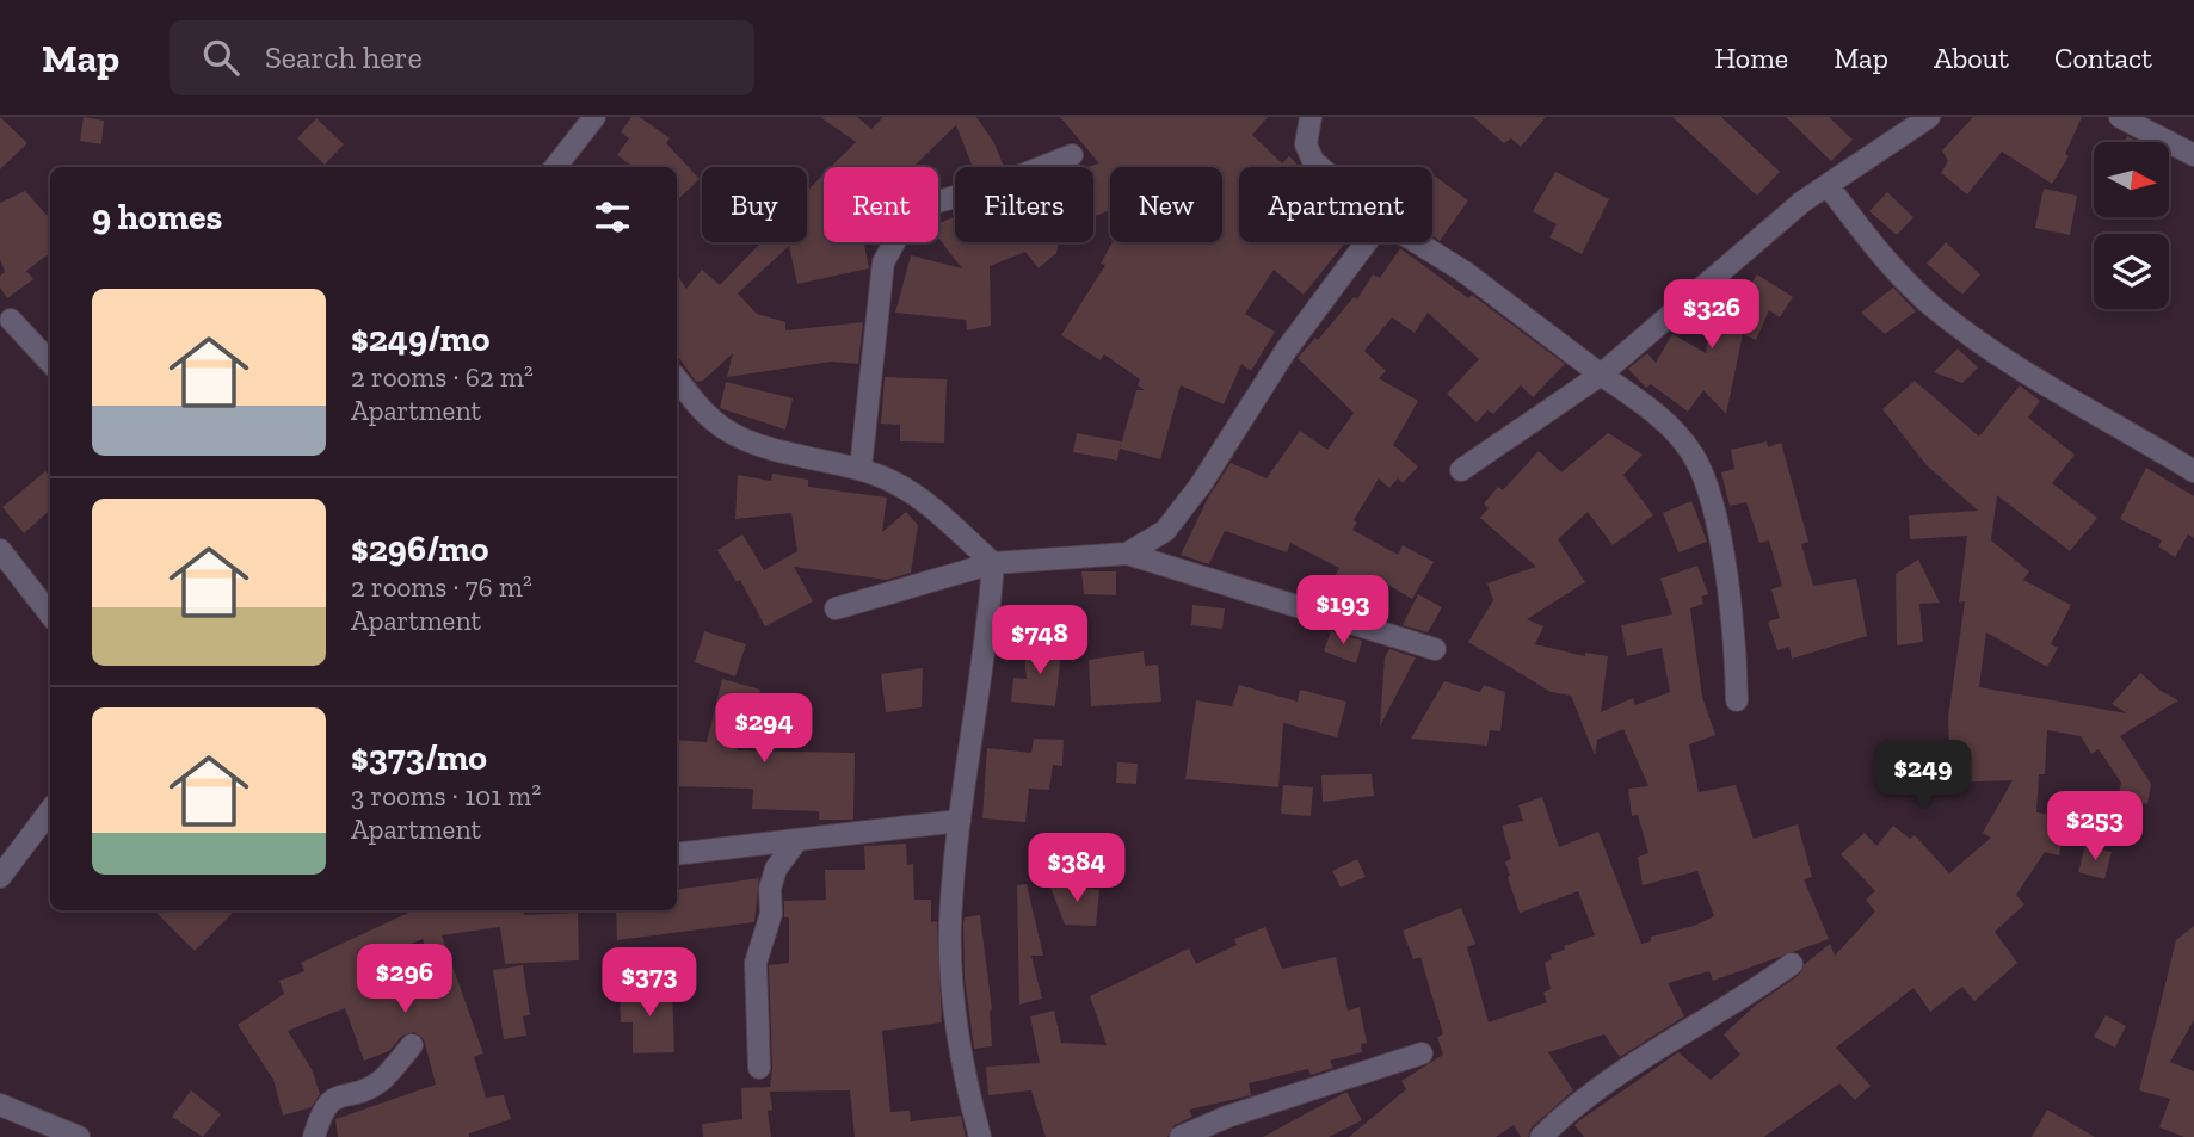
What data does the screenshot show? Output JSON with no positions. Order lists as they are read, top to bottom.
{
  "north": "right",
  "page": {
    "header": "Map",
    "search": "Search here",
    "nav": [
      "Home",
      "Map",
      "About",
      "Contact"
    ],
    "chip": [
      "Buy",
      "Rent",
      "Filters",
      "New",
      "Apartment"
    ],
    "heading": "9 homes",
    "list": [
      {
        "name": "$249/mo",
        "note": "2 rooms · 62 m² · Apartment"
      },
      {
        "name": "$296/mo",
        "note": "2 rooms · 76 m² · Apartment"
      },
      {
        "name": "$373/mo",
        "note": "3 rooms · 101 m² · Apartment"
      }
    ],
    "price": [
      "$326",
      "$193",
      "$748",
      "$294",
      "$249",
      "$253",
      "$384",
      "$296",
      "$373"
    ]
  }
}
